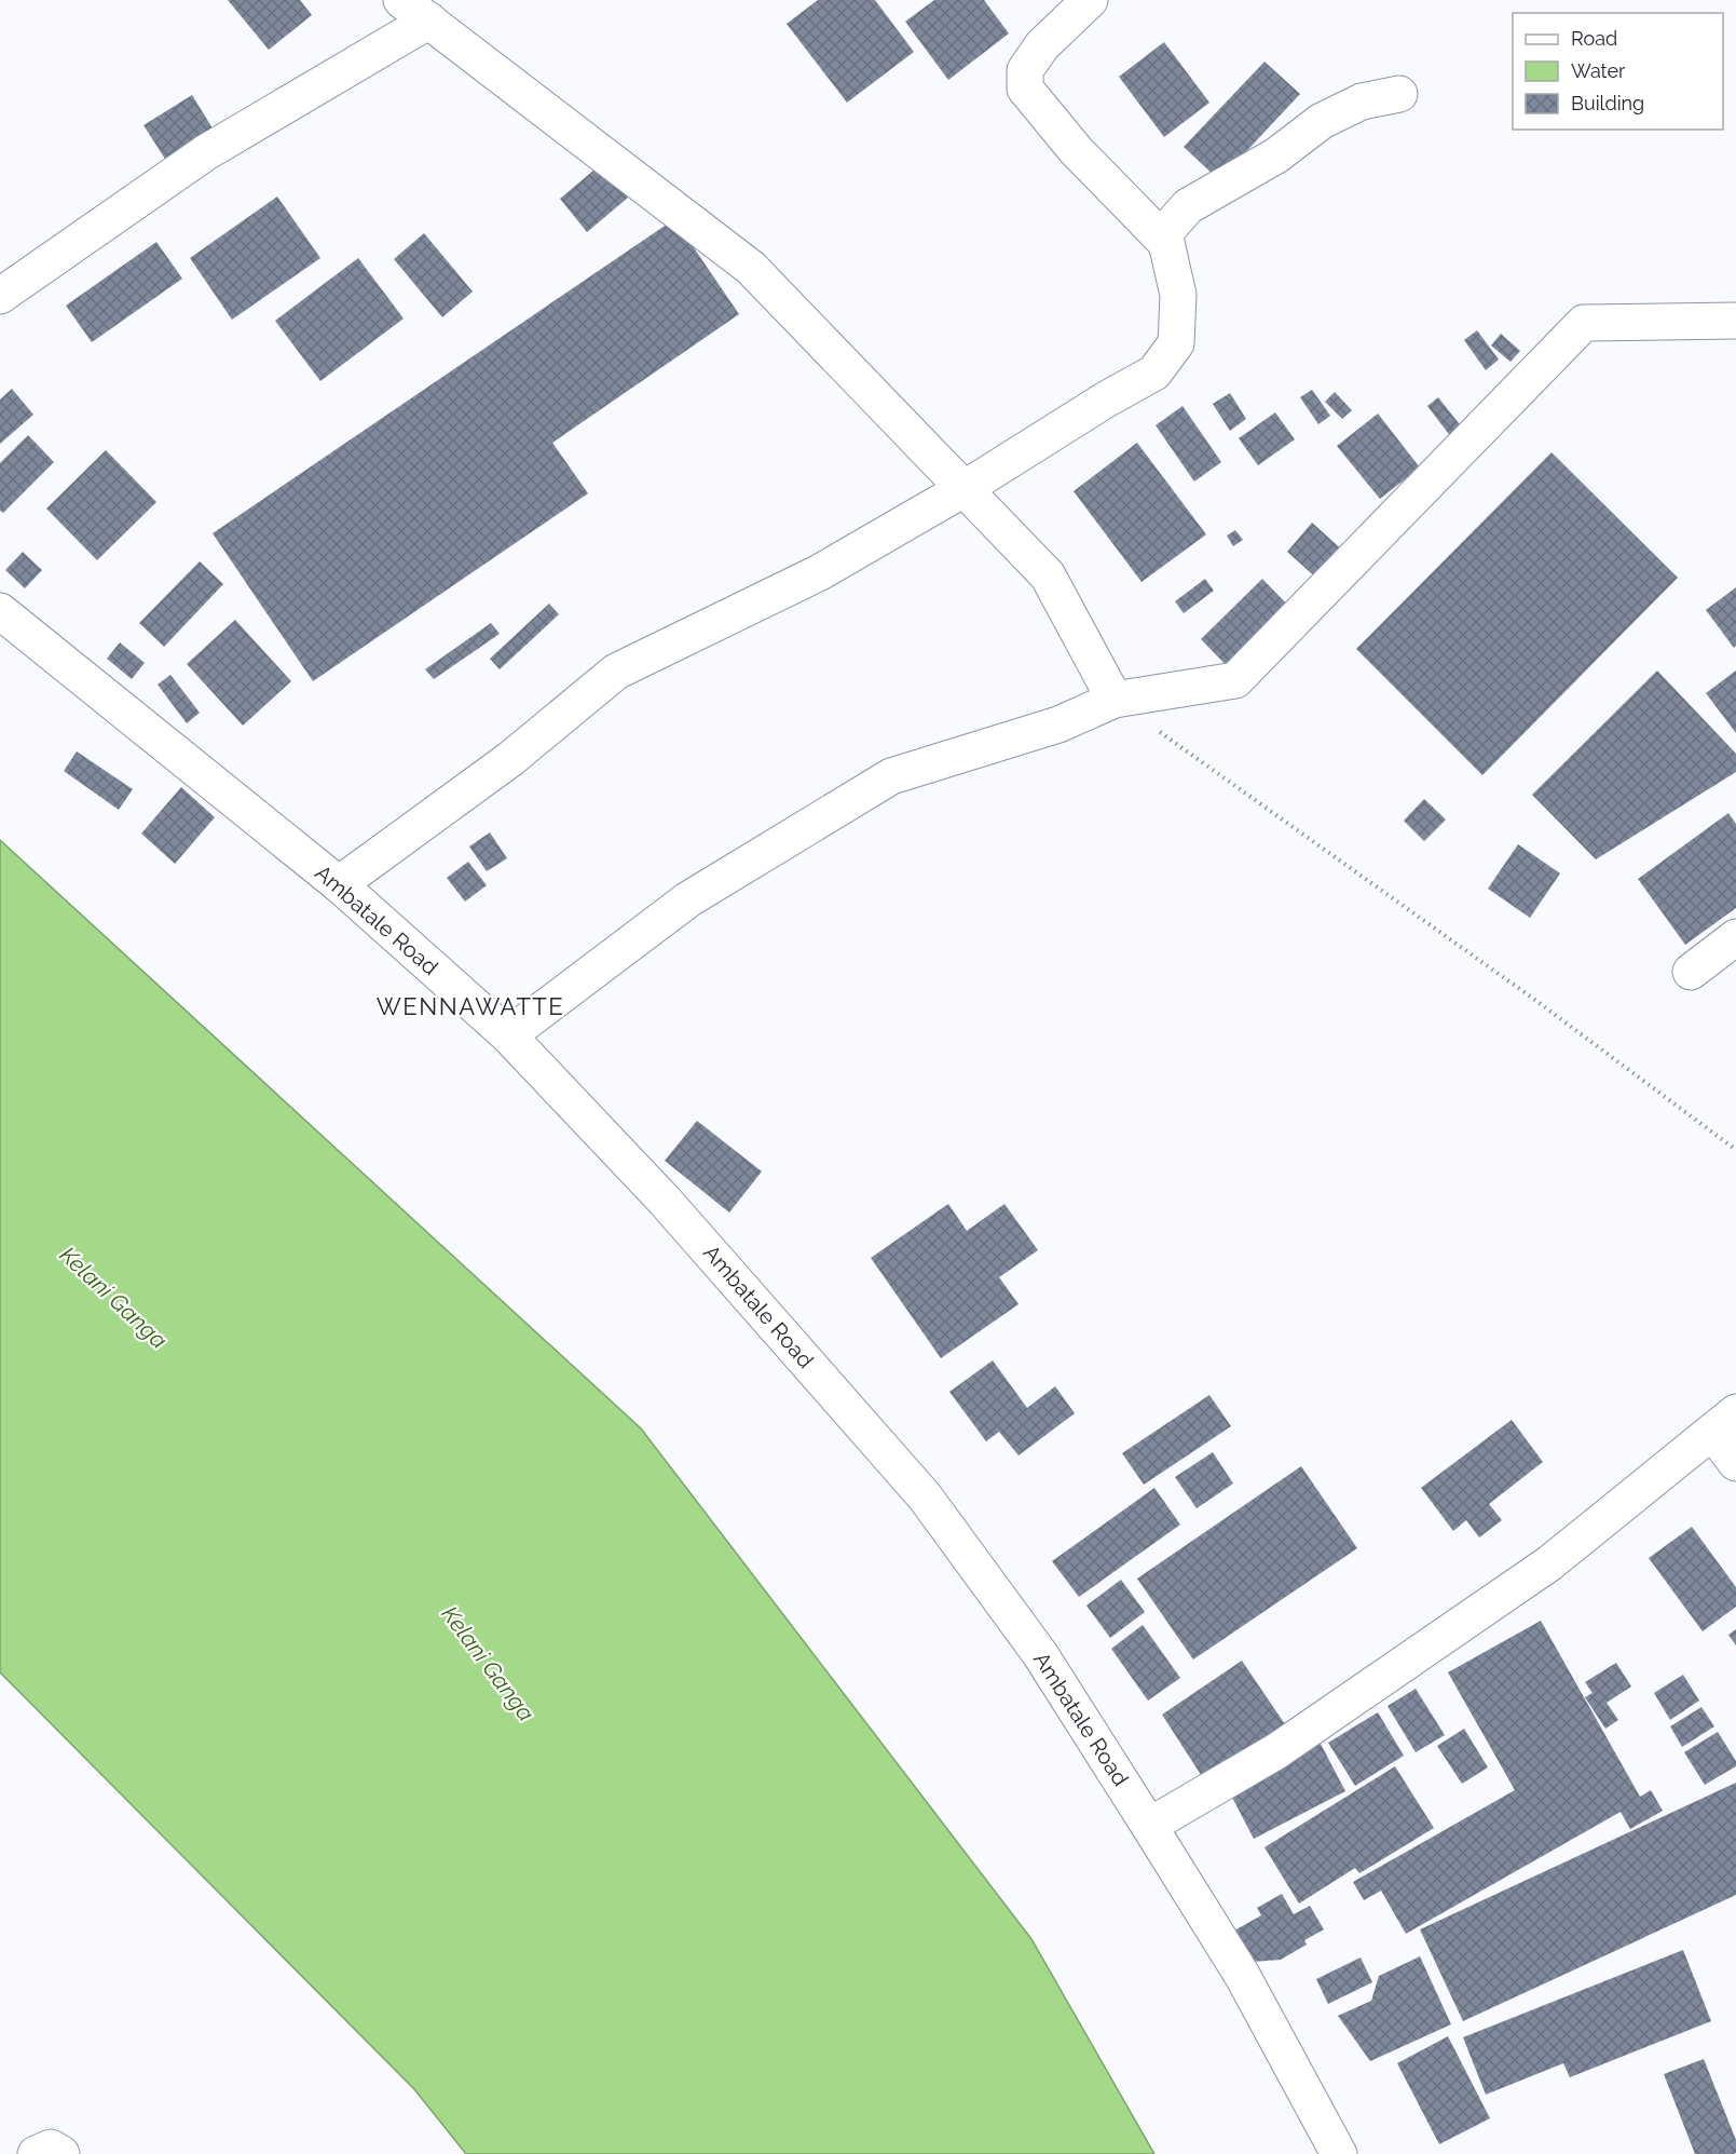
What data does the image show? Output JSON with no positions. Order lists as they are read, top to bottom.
{
  "streets": {
    "street": ["Ambatale Road"]
  },
  "districts": ["WENNAWATTE"],
  "water": ["Kelani Ganga"],
  "legend": ["Road", "Water", "Building"]
}
